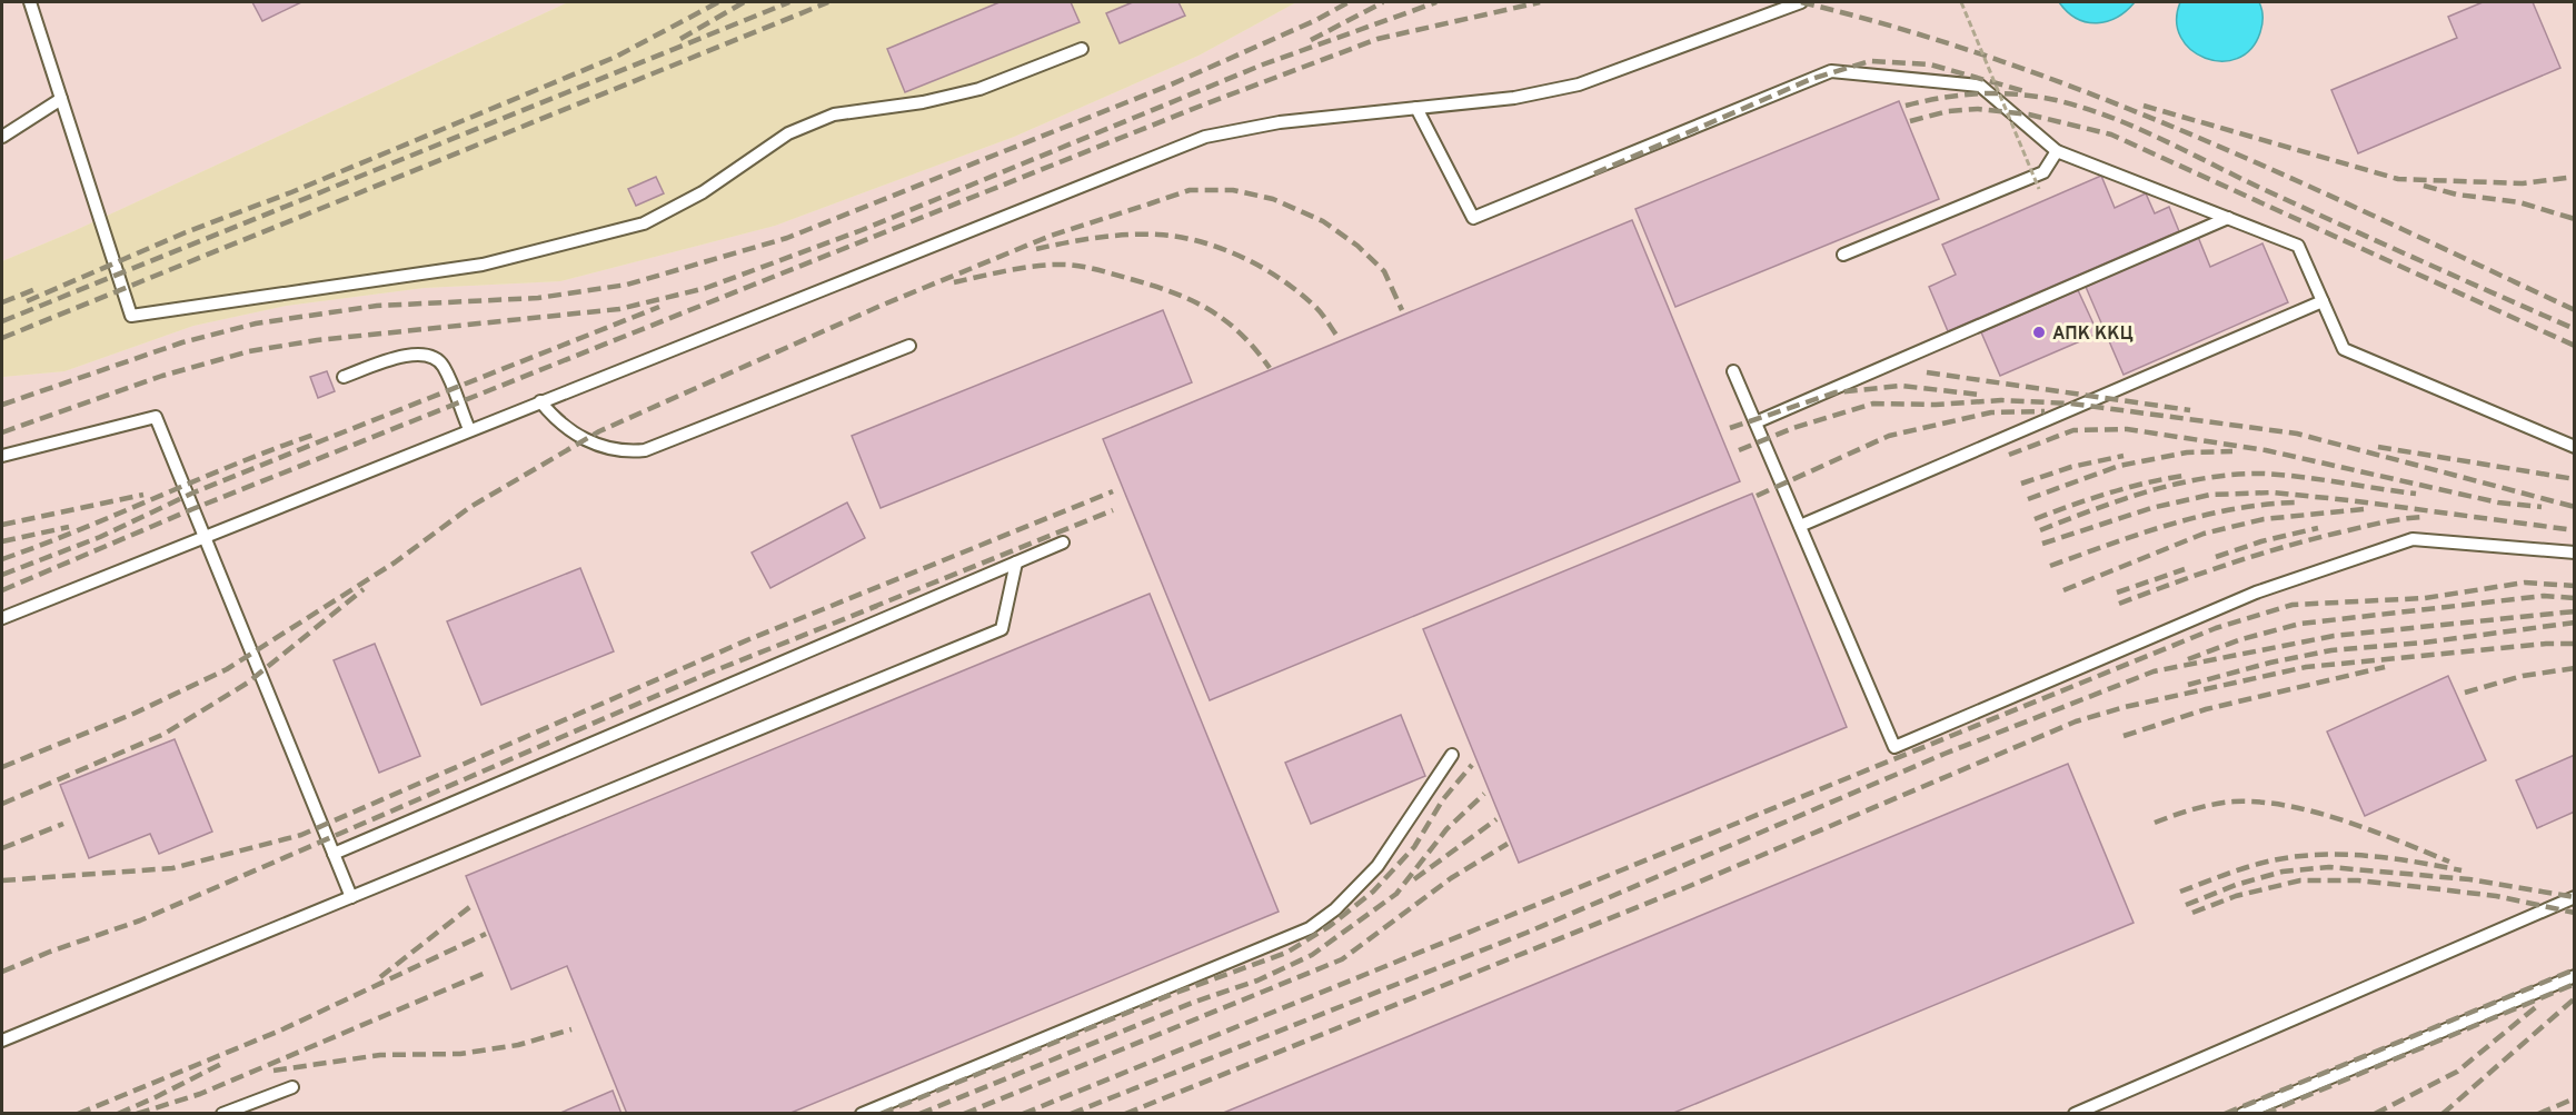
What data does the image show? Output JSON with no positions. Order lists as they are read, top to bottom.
{
  "places": ["АПК ККЦ"]
}
